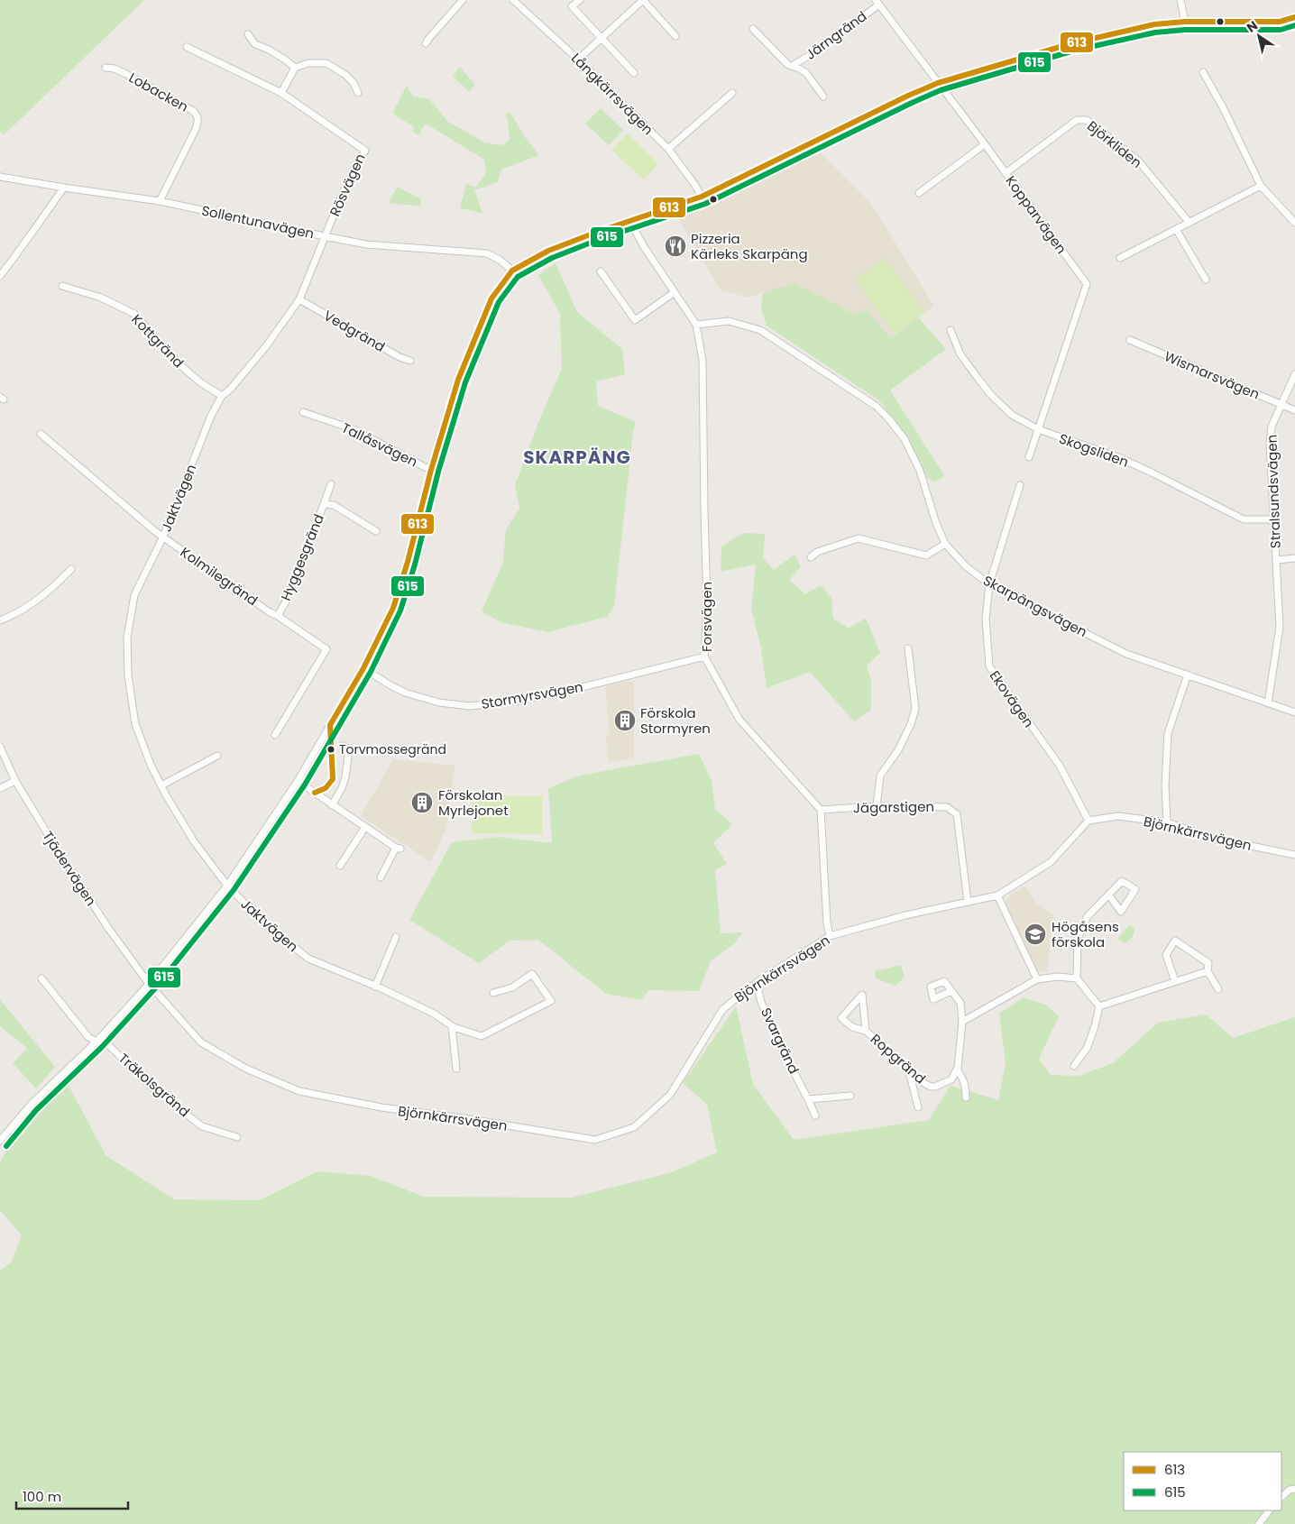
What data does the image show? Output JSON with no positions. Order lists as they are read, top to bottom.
{
  "streets": {
    "street": [
      "Järngränd",
      "Lobacken",
      "Långkärrsvägen",
      "Björkliden",
      "Rösvägen",
      "Kopparvägen",
      "Sollentunavägen",
      "Vedgränd",
      "Kottgränd",
      "Wismarsvägen",
      "Tallåsvägen",
      "Skogsliden",
      "Stralsundsvägen",
      "Jaktvägen",
      "Hyggesgränd",
      "Kolmilegränd",
      "Skarpängsvägen",
      "Forsvägen",
      "Stormyrsvägen",
      "Ekovägen",
      "Jägarstigen",
      "Björnkärrsvägen",
      "Tjädervägen",
      "Svargränd",
      "Ropgränd",
      "Träkolsgränd"
    ]
  },
  "crossings": [
    ["Järngränd", "Kopparvägen"],
    ["Lobacken", "Sollentunavägen"],
    ["Björkliden", "Kopparvägen"],
    ["Rösvägen", "Sollentunavägen"],
    ["Rösvägen", "Jaktvägen"],
    ["Kopparvägen", "Skogsliden"],
    ["Sollentunavägen", "Jaktvägen"],
    ["Vedgränd", "Jaktvägen"],
    ["Kottgränd", "Jaktvägen"],
    ["Wismarsvägen", "Stralsundsvägen"],
    ["Skogsliden", "Stralsundsvägen"],
    ["Stralsundsvägen", "Skarpängsvägen"],
    ["Jaktvägen", "Kolmilegränd"],
    ["Hyggesgränd", "Kolmilegränd"],
    ["Skarpängsvägen", "Forsvägen"],
    ["Skarpängsvägen", "Ekovägen"],
    ["Forsvägen", "Stormyrsvägen"],
    ["Forsvägen", "Jägarstigen"],
    ["Ekovägen", "Björnkärrsvägen"],
    ["Jägarstigen", "Björnkärrsvägen"],
    ["Björnkärrsvägen", "Tjädervägen"],
    ["Björnkärrsvägen", "Svargränd"]
  ],
  "districts": ["SKARPÄNG"],
  "places": {
    "restaurant": ["Pizzeria Kärleks Skarpäng"],
    "building": ["Förskola Stormyren", "Förskolan Myrlejonet"],
    "other": ["Torvmossegränd"],
    "school or university": ["Högåsens förskola"]
  },
  "lines": ["transit line 613", "transit line 615"],
  "legend": ["613", "615"],
  "scale_bar": "100 m",
  "north": "top left"
}
